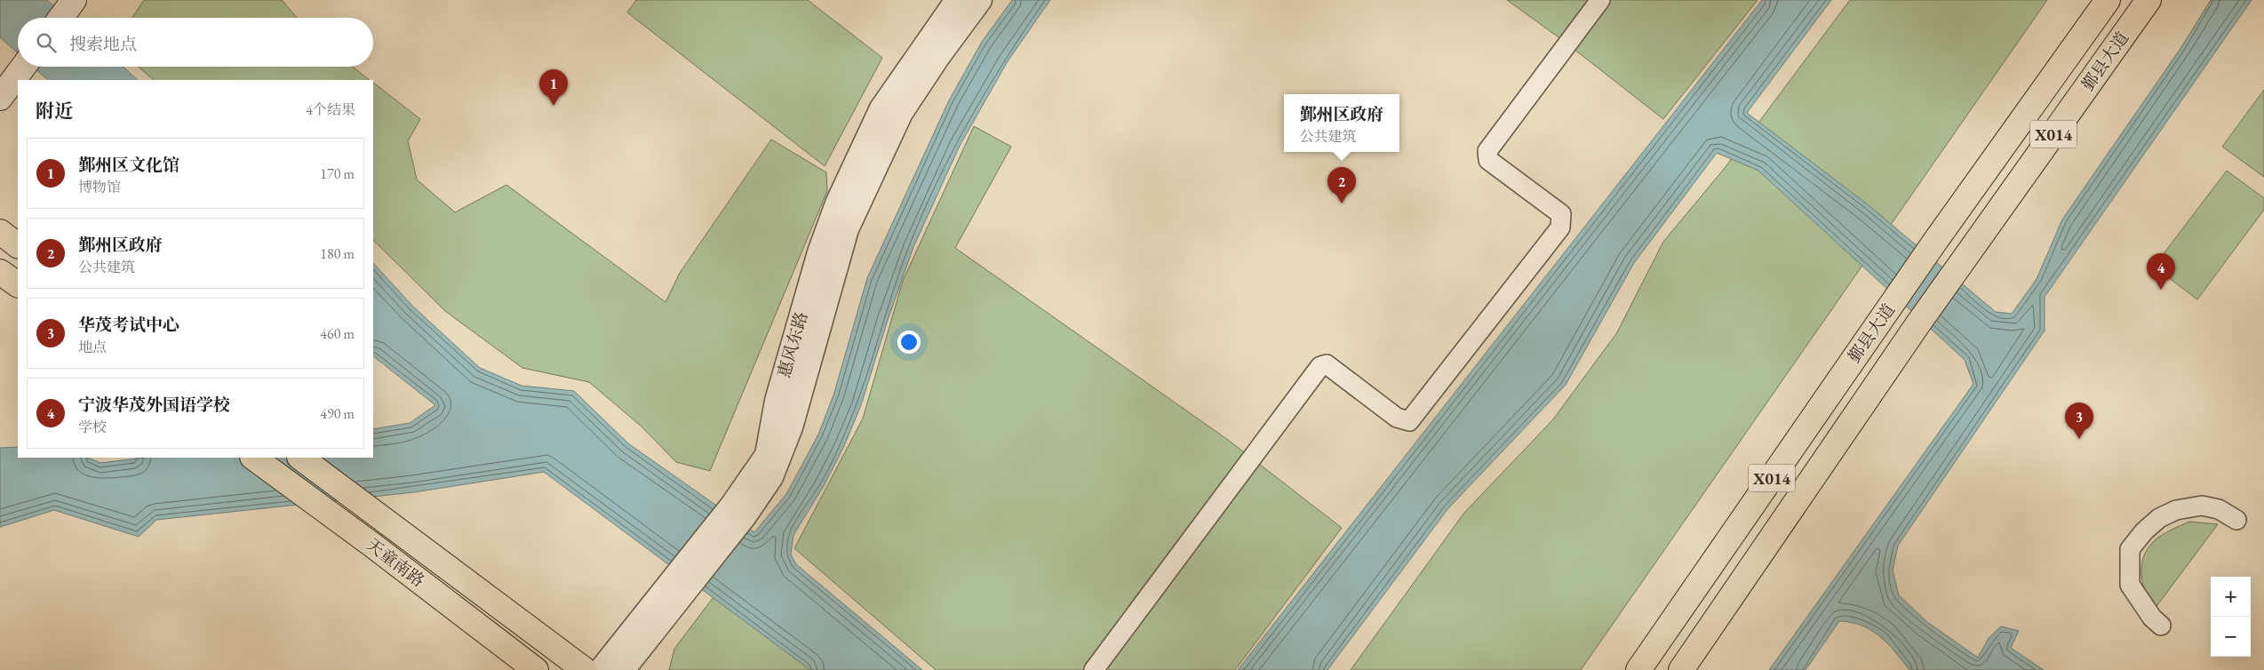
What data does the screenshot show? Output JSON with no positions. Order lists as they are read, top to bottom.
{
  "streets": {
    "main road": ["鄞县大道", "X014", "天童南路"],
    "street": ["惠风东路"]
  },
  "page": {
    "search": "搜索地点",
    "pins": [
      "1",
      "2",
      "4",
      "3"
    ],
    "heading": ["附近", "4个结果"],
    "popup": ["鄞州区政府", "公共建筑"],
    "list": [
      {
        "mark": "1",
        "name": "鄞州区文化馆",
        "note": "博物馆",
        "value": "170 m"
      },
      {
        "mark": "2",
        "name": "鄞州区政府",
        "note": "公共建筑",
        "value": "180 m"
      },
      {
        "mark": "3",
        "name": "华茂考试中心",
        "note": "地点",
        "value": "460 m"
      },
      {
        "mark": "4",
        "name": "宁波华茂外国语学校",
        "note": "学校",
        "value": "490 m"
      }
    ],
    "map_buttons": ["+", "−"]
  }
}
